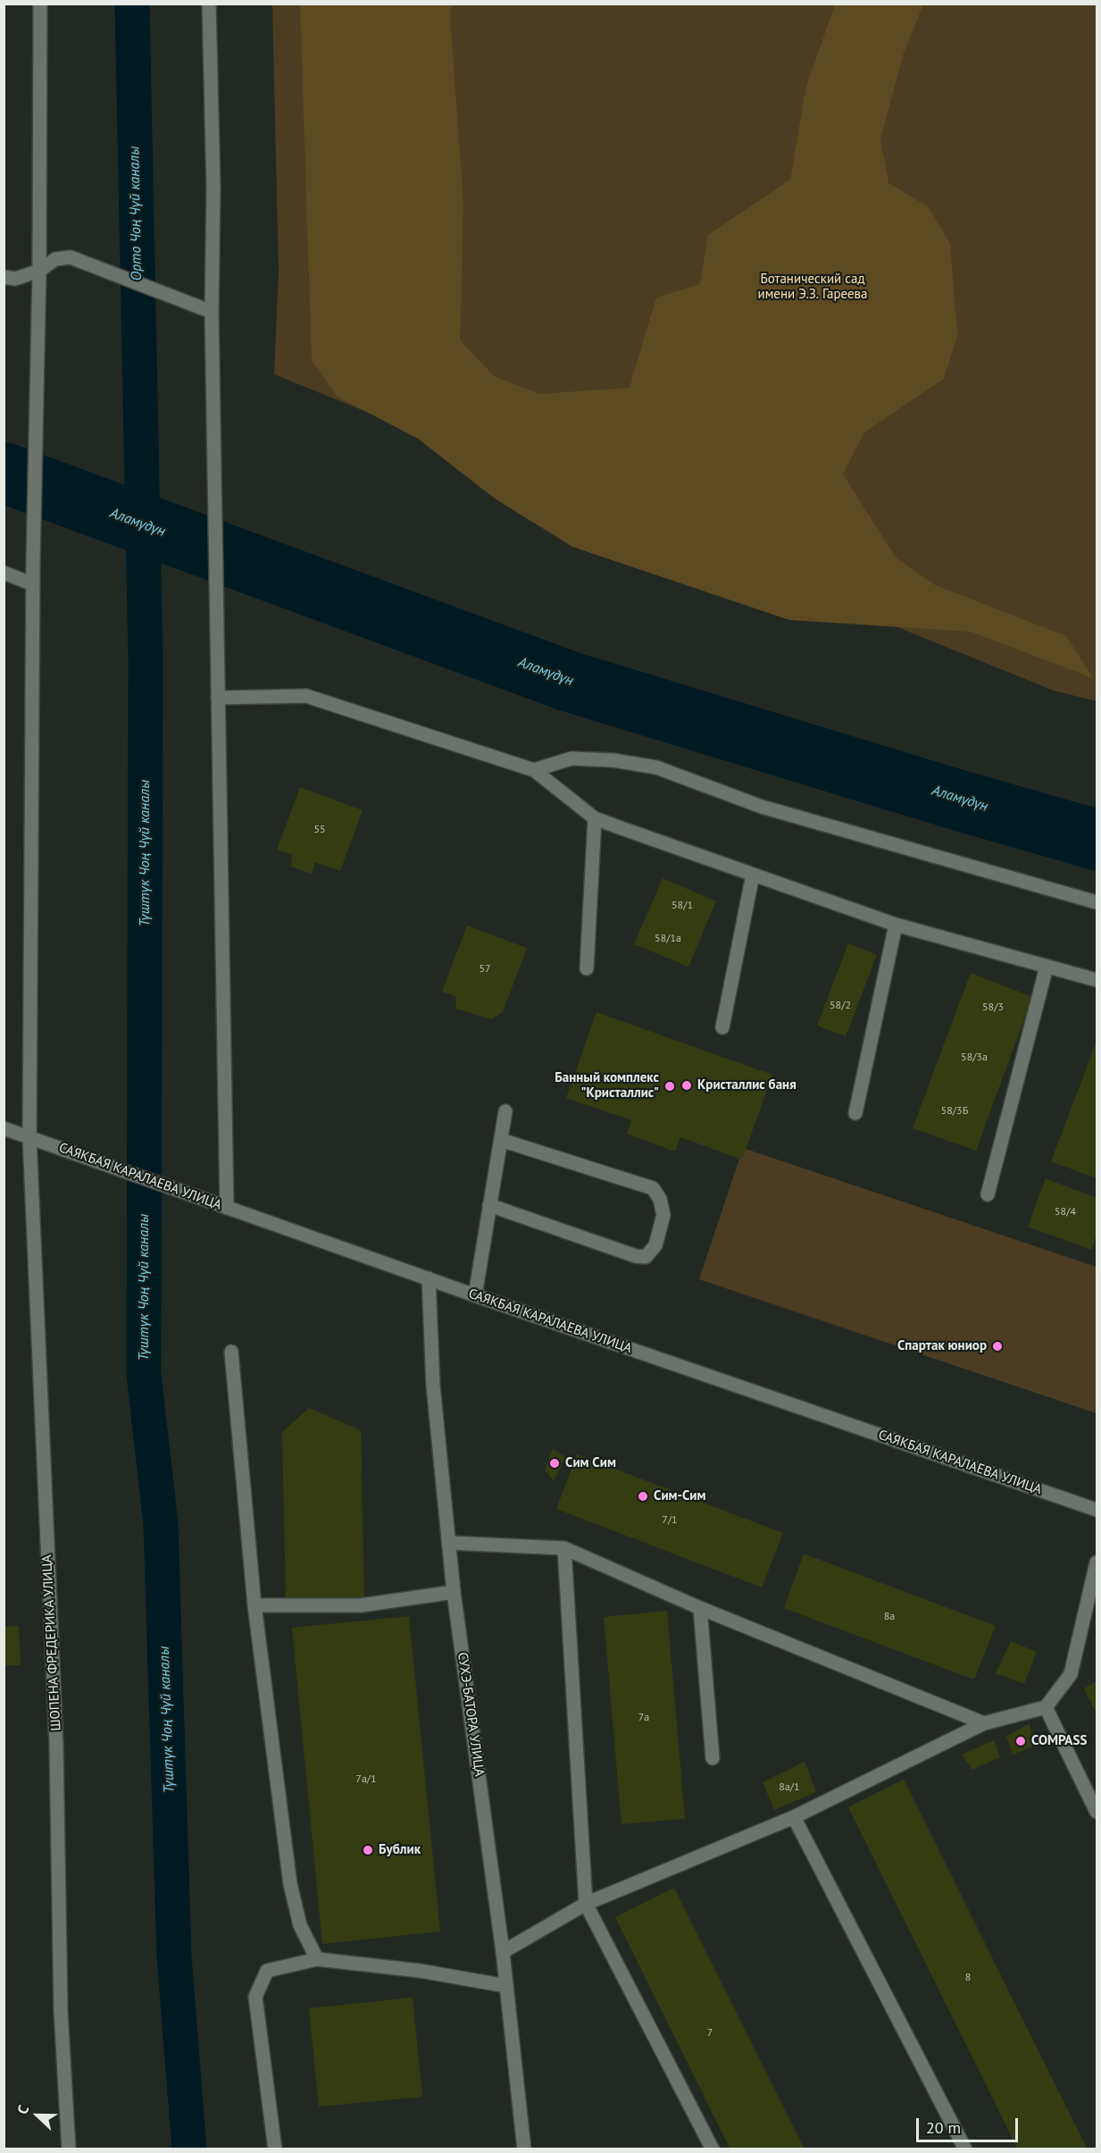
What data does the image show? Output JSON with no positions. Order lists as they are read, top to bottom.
{
  "streets": {
    "main road": ["САЯКБАЯ КАРАЛАЕВА УЛИЦА", "ШОПЕНА ФРЕДЕРИКА УЛИЦА", "СУХЭ-БАТОРА УЛИЦА"]
  },
  "crossings": [
    ["САЯКБАЯ КАРАЛАЕВА УЛИЦА", "ШОПЕНА ФРЕДЕРИКА УЛИЦА"],
    ["САЯКБАЯ КАРАЛАЕВА УЛИЦА", "СУХЭ-БАТОРА УЛИЦА"]
  ],
  "water": ["Орто Чоң Чүй каналы", "Аламүдүн", "Түштүк Чоң Чүй каналы"],
  "parks": ["Ботанический сад имени Э.З. Гареева"],
  "places": [
    "Кристаллис баня",
    "Банный комплекс \"Кристаллис\"",
    "Спартак юниор",
    "Сим Сим",
    "Сим-Сим",
    "COMPASS",
    "Бублик"
  ],
  "house_numbers": [
    "55",
    "58/1",
    "58/1а",
    "57",
    "58/2",
    "58/3",
    "58/3а",
    "58/3Б",
    "58/4",
    "7/1",
    "8а",
    "7а",
    "7а/1",
    "8а/1",
    "8",
    "7"
  ],
  "scale_bar": "20 m",
  "north": "left"
}
